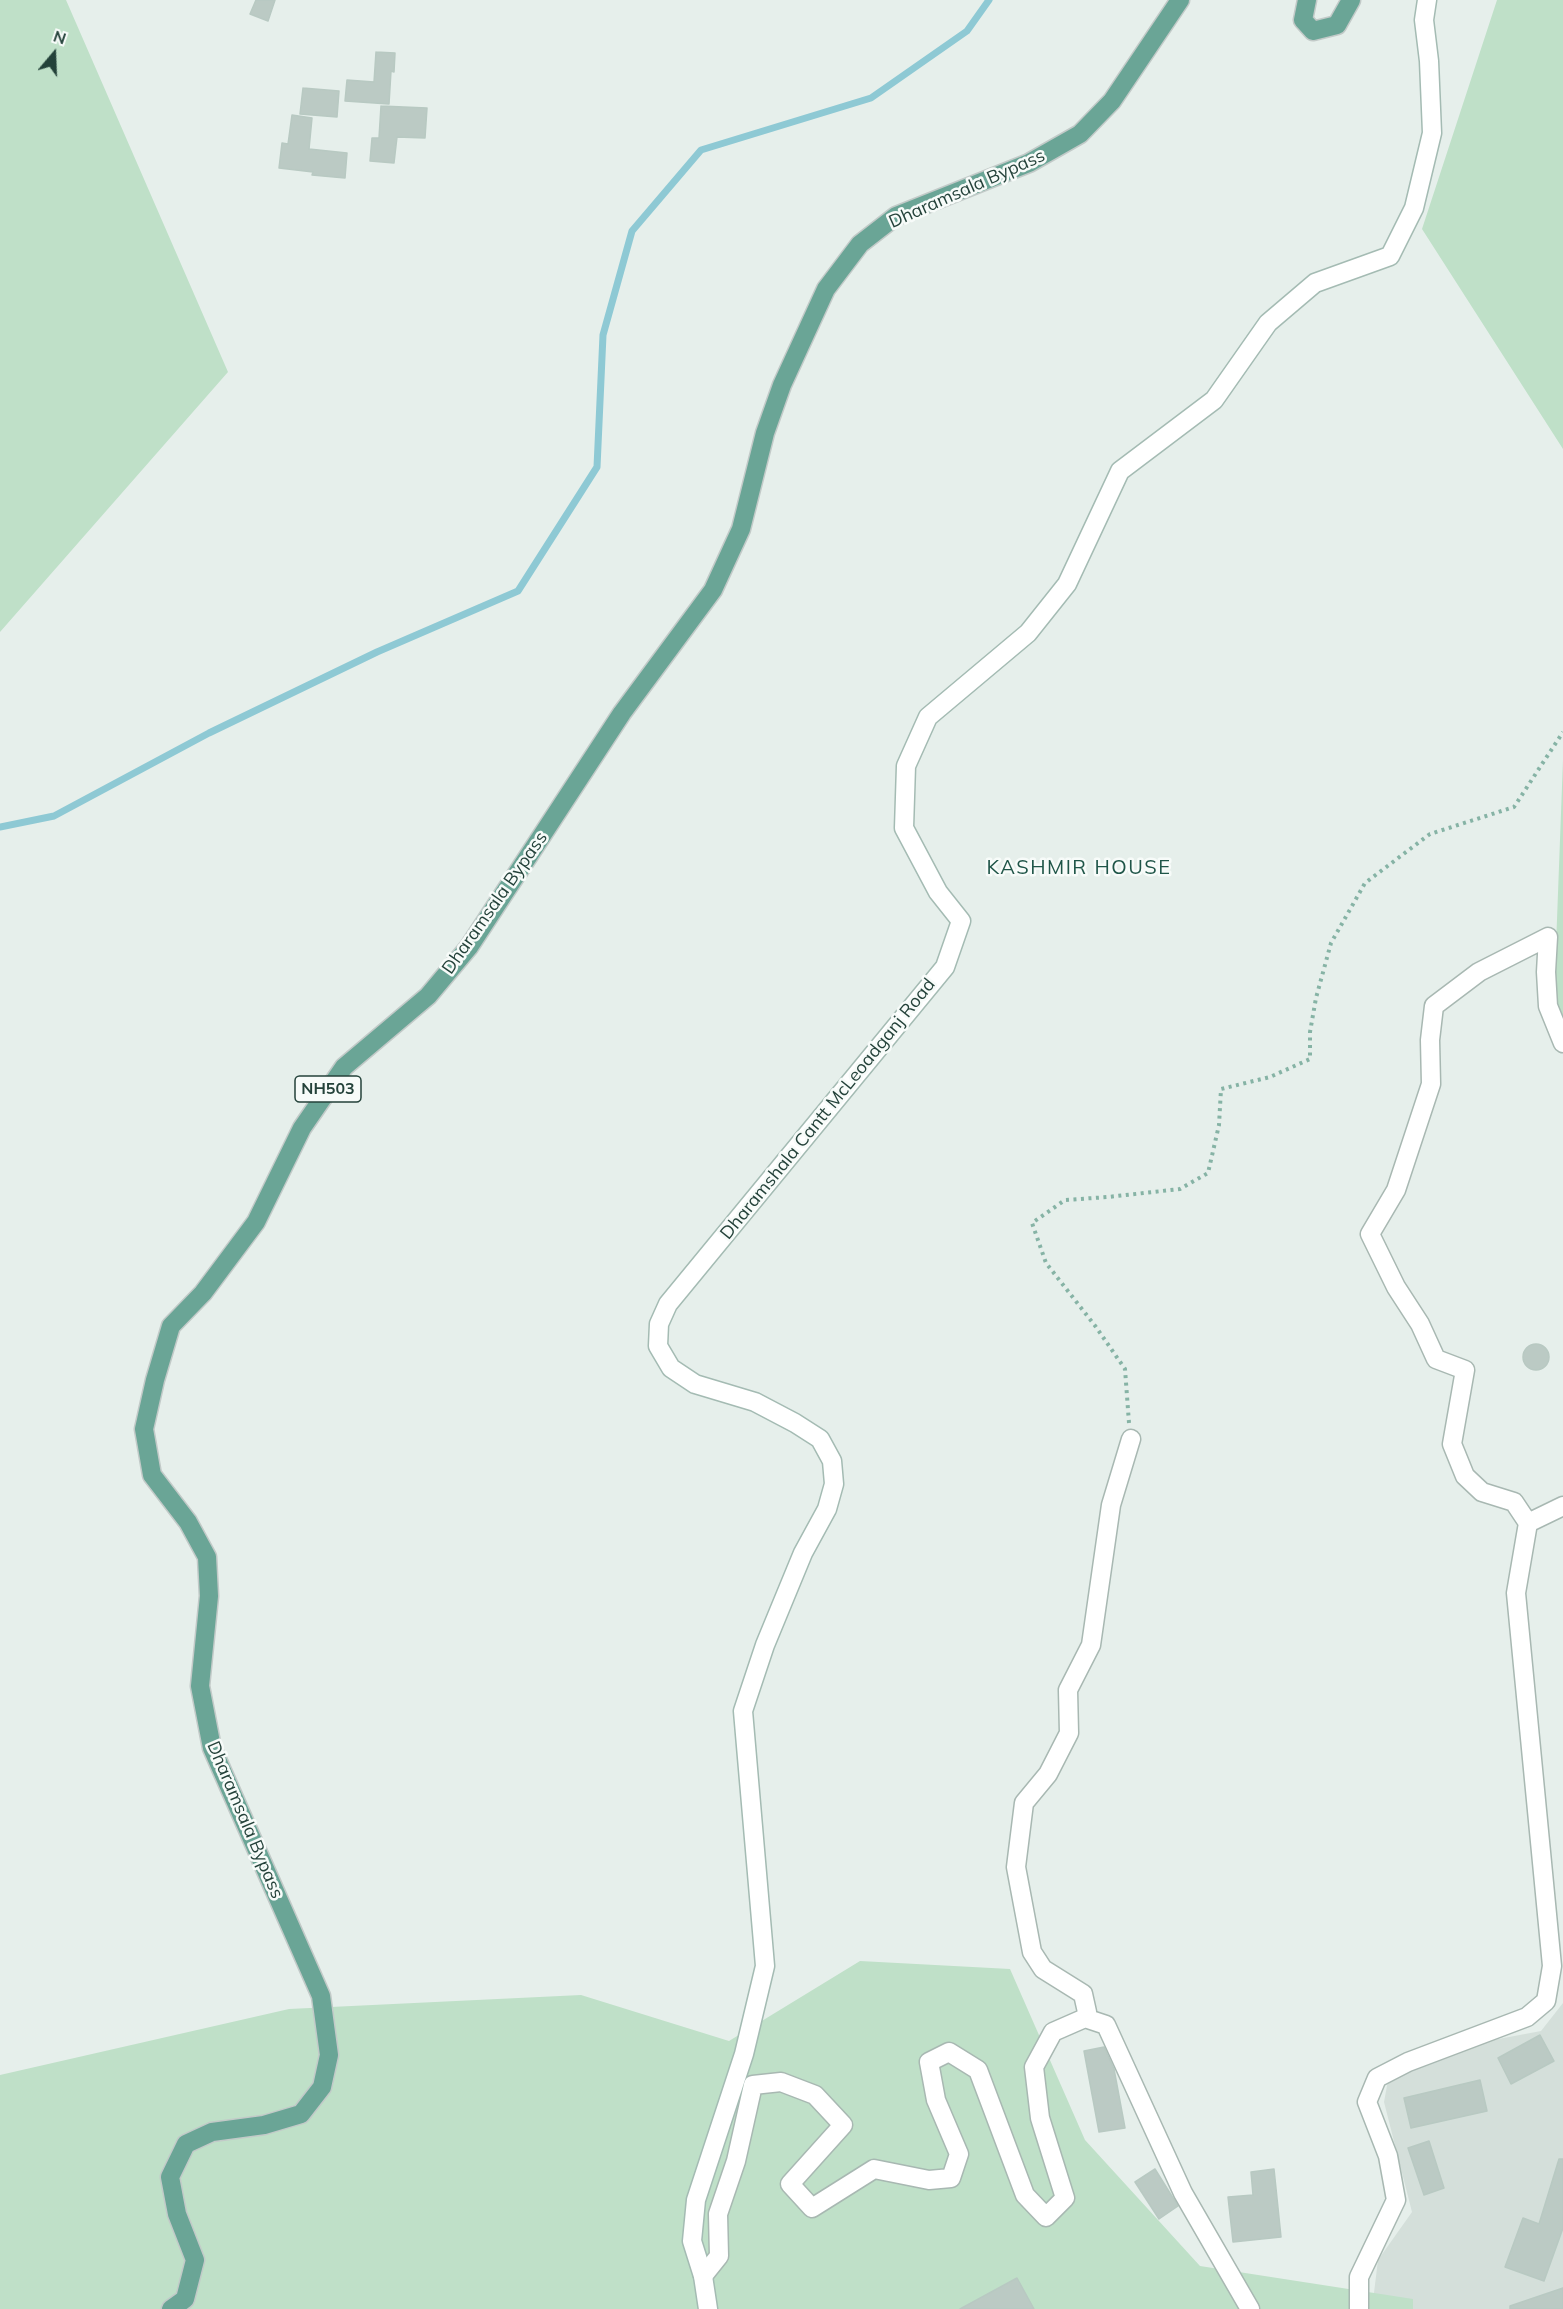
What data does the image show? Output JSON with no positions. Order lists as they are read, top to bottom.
{
  "streets": {
    "main road": ["Dharamsala Bypass", "NH503"],
    "street": ["Dharamshala Cantt McLeoadganj Road"]
  },
  "districts": ["KASHMIR HOUSE"],
  "north": "top"
}
